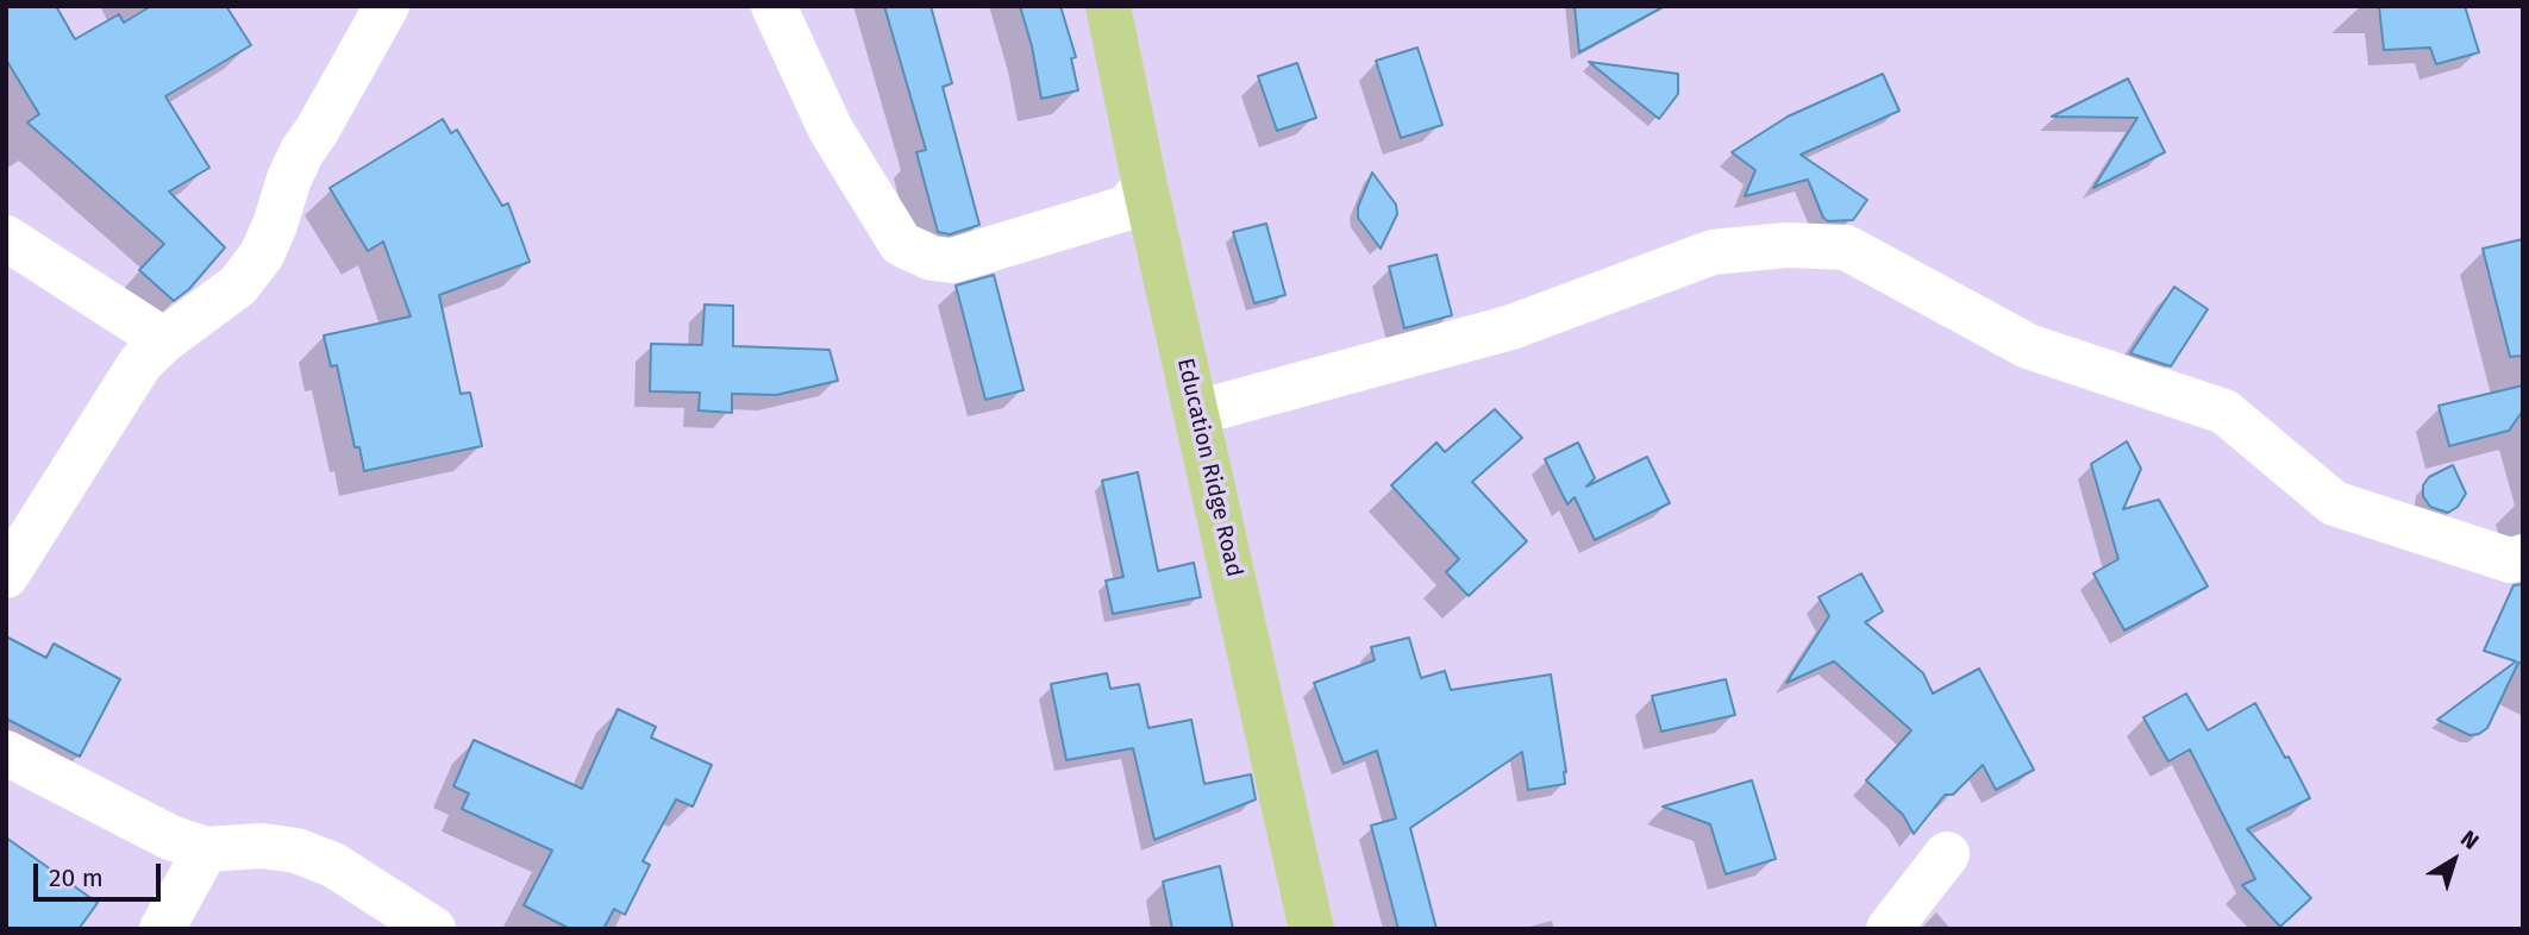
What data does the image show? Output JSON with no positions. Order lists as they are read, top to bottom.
{
  "streets": {
    "main road": ["Education Ridge Road"]
  },
  "scale_bar": "20 m",
  "north": "top right"
}
